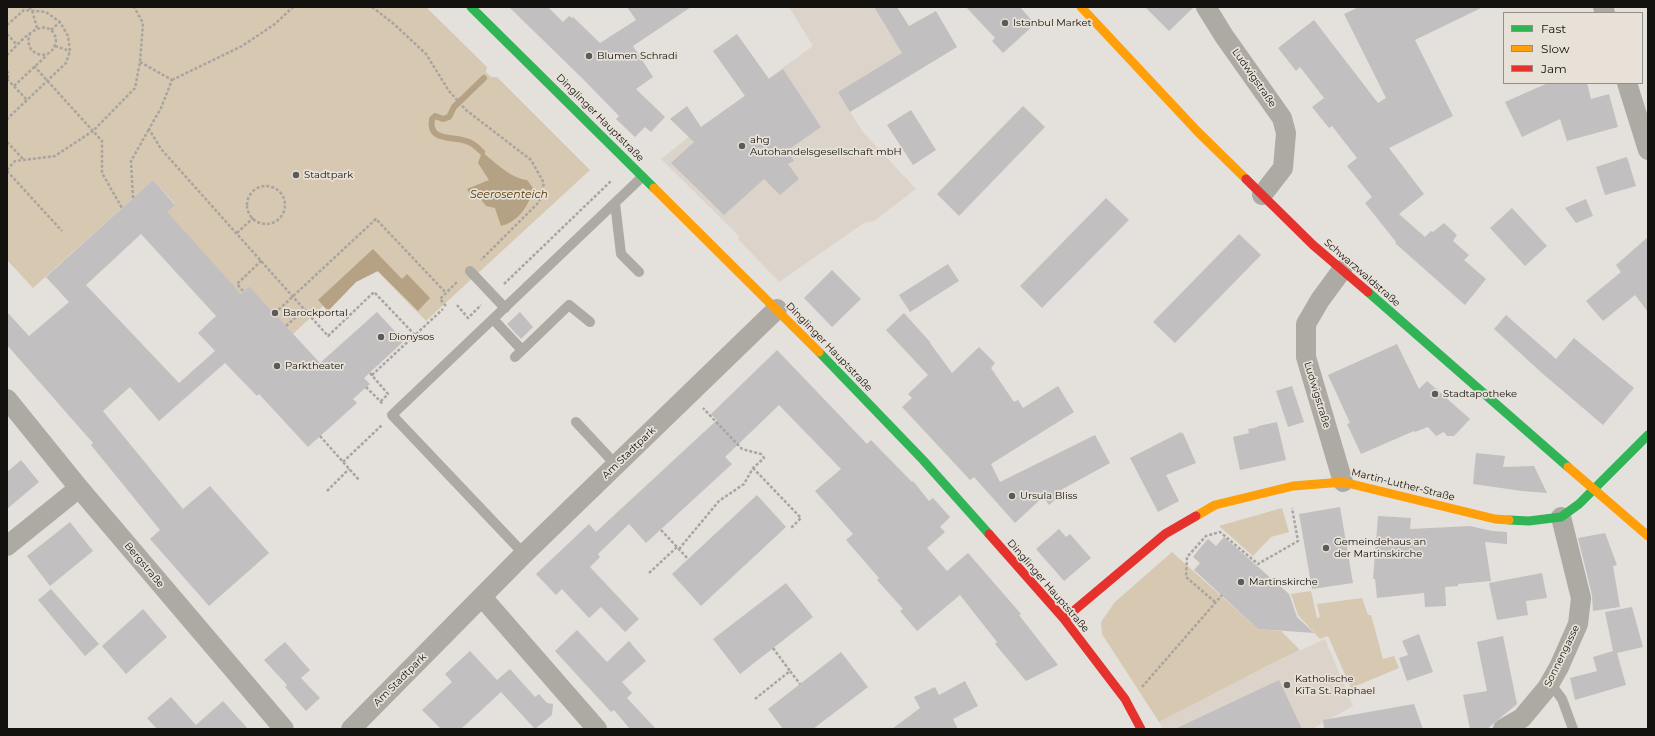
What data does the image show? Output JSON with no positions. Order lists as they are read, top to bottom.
{
  "streets": {
    "street": [
      "Ludwigstraße",
      "Dinglinger Hauptstraße",
      "Schwarzwaldstraße",
      "Am Stadtpark",
      "Martin-Luther-Straße",
      "Bergstraße",
      "Sonnengasse"
    ]
  },
  "crossings": [
    ["Ludwigstraße", "Schwarzwaldstraße"],
    ["Ludwigstraße", "Martin-Luther-Straße"],
    ["Dinglinger Hauptstraße", "Am Stadtpark"],
    ["Dinglinger Hauptstraße", "Martin-Luther-Straße"],
    ["Schwarzwaldstraße", "Martin-Luther-Straße"],
    ["Martin-Luther-Straße", "Sonnengasse"]
  ],
  "water": ["Seerosenteich"],
  "places": [
    "Istanbul Market",
    "Blumen Schradi",
    "ahg Autohandelsgesellschaft mbH",
    "Stadtpark",
    "Barockportal",
    "Dionysos",
    "Parktheater",
    "Stadtapotheke",
    "Ursula Bliss",
    "Gemeindehaus an der Martinskirche",
    "Martinskirche",
    "Katholische KiTa St. Raphael"
  ],
  "legend": ["Fast", "Slow", "Jam"]
}
